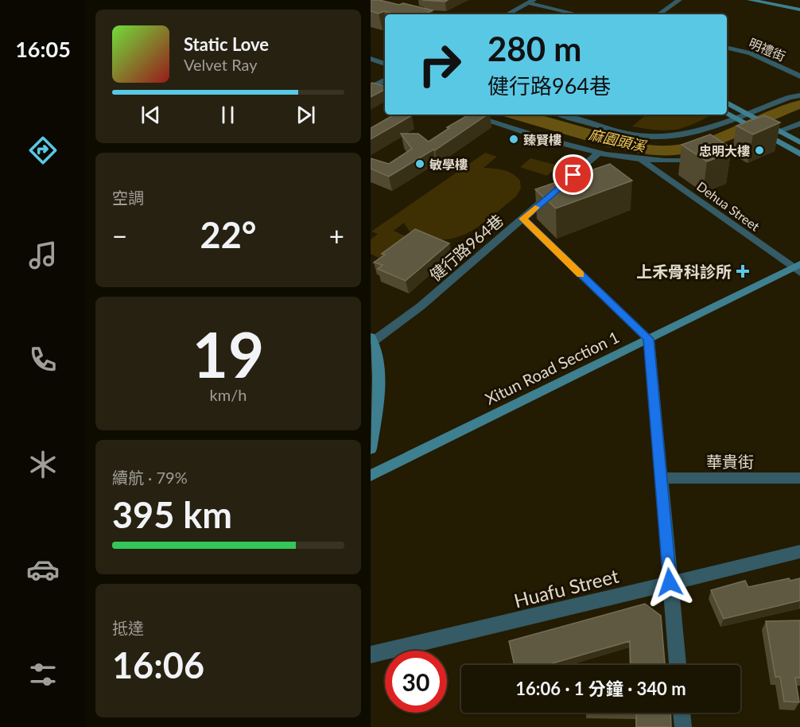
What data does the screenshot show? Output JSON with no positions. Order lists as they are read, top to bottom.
{
  "streets": {
    "street": [
      "明禮街",
      "Dehua Street",
      "健行路964巷",
      "Xitun Road Section 1",
      "華貴街",
      "Huafu Street"
    ]
  },
  "crossings": [
    ["Dehua Street", "Xitun Road Section 1"]
  ],
  "water": ["麻園頭溪"],
  "places": {
    "other": ["臻賢樓", "忠明大樓", "敏學樓"],
    "health": ["上禾骨科診所"]
  },
  "page": {
    "tabs": "16:05",
    "turn": ["280 m", "健行路964巷"],
    "song": ["Static Love", "Velvet Ray"],
    "tile": [
      "空調",
      ["19", "km/h"],
      ["續航 · 79%", "395 km"],
      ["抵達", "16:06"]
    ],
    "heat": ["−", "22°", "+"],
    "limit": "30",
    "trip": "16:06 · 1 分鐘 · 340 m"
  }
}
